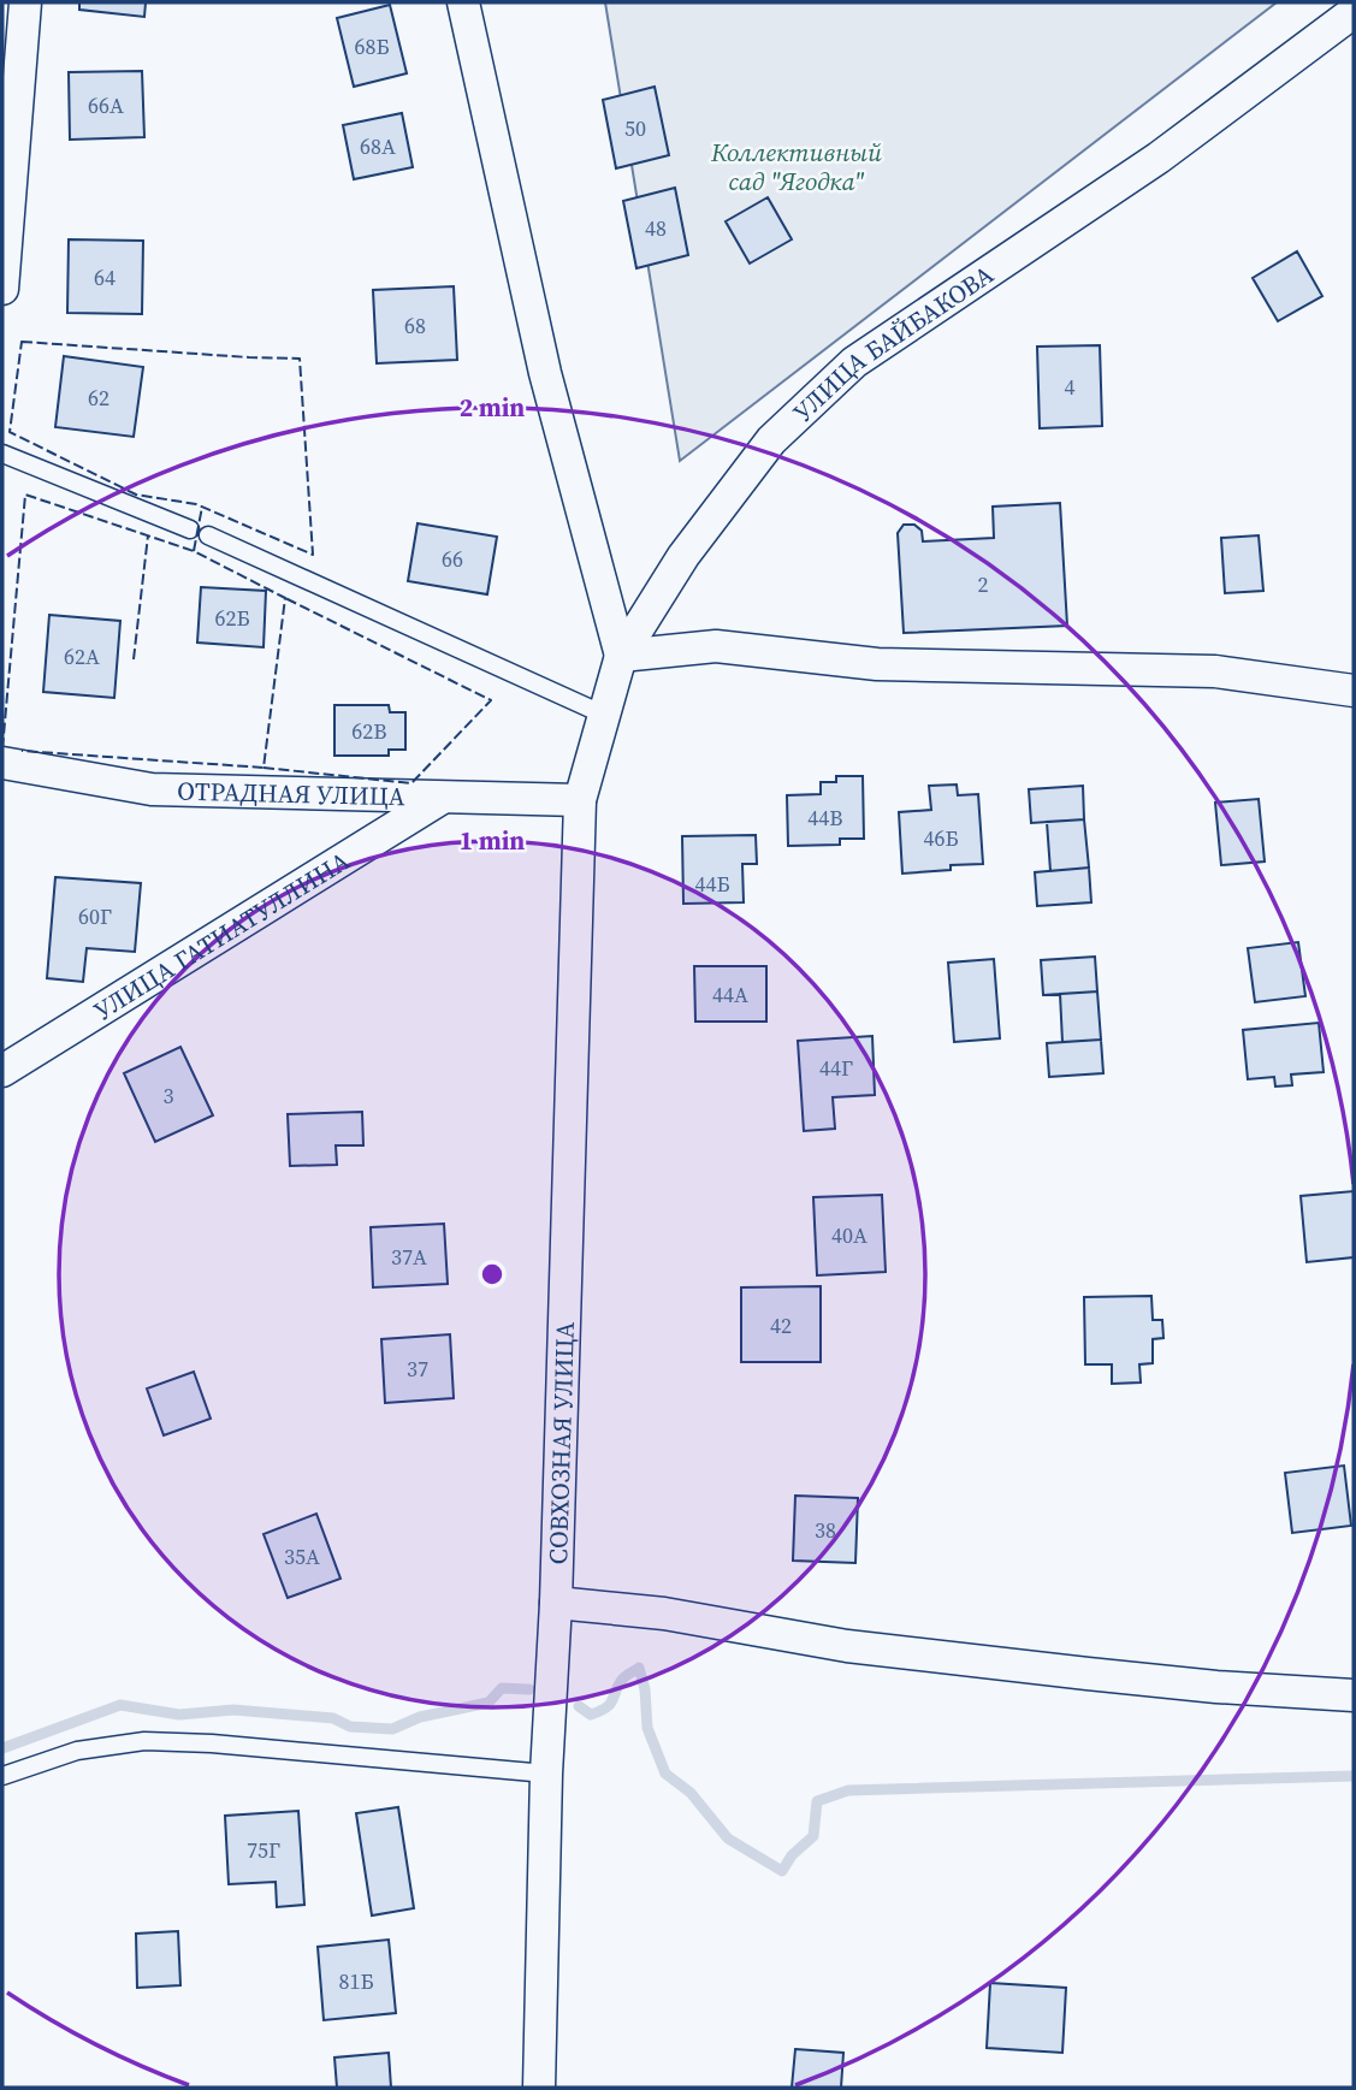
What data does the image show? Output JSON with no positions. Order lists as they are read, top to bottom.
{
  "streets": {
    "street": [
      "УЛИЦА БАЙБАКОВА",
      "ОТРАДНАЯ УЛИЦА",
      "УЛИЦА ГАТИАТУЛЛИНА",
      "СОВХОЗНАЯ УЛИЦА"
    ]
  },
  "crossings": [
    ["УЛИЦА БАЙБАКОВА", "ОТРАДНАЯ УЛИЦА"],
    ["УЛИЦА БАЙБАКОВА", "СОВХОЗНАЯ УЛИЦА"],
    ["ОТРАДНАЯ УЛИЦА", "УЛИЦА ГАТИАТУЛЛИНА"],
    ["ОТРАДНАЯ УЛИЦА", "СОВХОЗНАЯ УЛИЦА"]
  ],
  "parks": ["Коллективный сад \"Ягодка\""],
  "house_numbers": [
    "68Б",
    "66А",
    "50",
    "68А",
    "48",
    "64",
    "68",
    "4",
    "62",
    "66",
    "2",
    "62Б",
    "62А",
    "62В",
    "44В",
    "46Б",
    "44Б",
    "60Г",
    "44А",
    "44Г",
    "3",
    "40А",
    "37А",
    "42",
    "37",
    "38",
    "35А",
    "75Г",
    "81Б"
  ],
  "rings": ["2 min", "1 min"]
}
